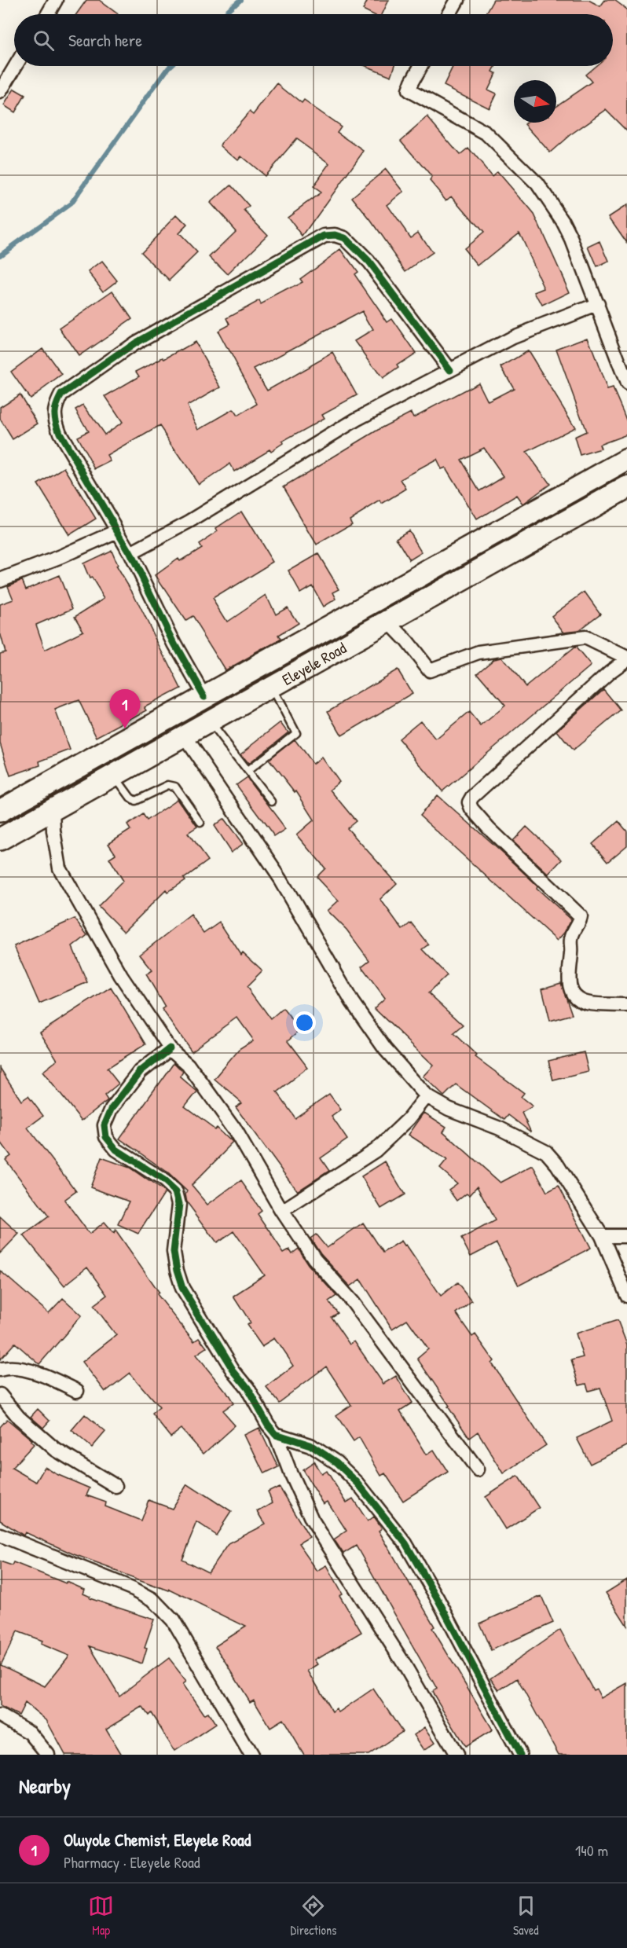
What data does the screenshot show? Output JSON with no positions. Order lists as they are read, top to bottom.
{
  "streets": {
    "main road": ["Eleyele Road"]
  },
  "north": "right",
  "page": {
    "search": "Search here",
    "pins": "1",
    "heading": "Nearby",
    "list": [
      {
        "mark": "1",
        "name": "Oluyole Chemist, Eleyele Road",
        "note": "Pharmacy · Eleyele Road",
        "value": "140 m"
      }
    ],
    "nav": ["Map", "Directions", "Saved"]
  }
}
